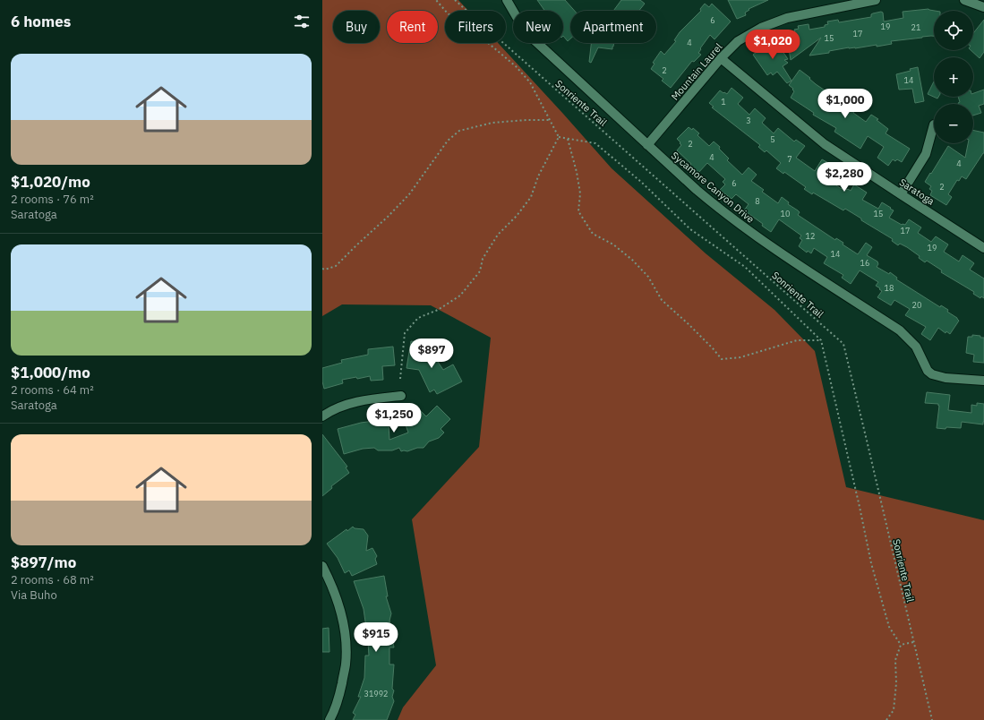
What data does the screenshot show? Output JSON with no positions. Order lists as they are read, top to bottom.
{
  "streets": {
    "street": ["Mountain Laurel", "Sycamore Canyon Drive", "Saratoga"],
    "path": ["Sonriente Trail"]
  },
  "crossings": [
    ["Mountain Laurel", "Sycamore Canyon Drive"],
    ["Mountain Laurel", "Saratoga"]
  ],
  "house_numbers": [
    "6",
    "19",
    "21",
    "17",
    "15",
    "4",
    "2",
    "14",
    "1",
    "3",
    "5",
    "2",
    "4",
    "7",
    "4",
    "6",
    "2",
    "8",
    "10",
    "15",
    "17",
    "12",
    "19",
    "14",
    "16",
    "18",
    "20",
    "31992"
  ],
  "page": {
    "heading": "6 homes",
    "map_buttons": ["+", "−"],
    "chip": [
      "Buy",
      "Rent",
      "Filters",
      "New",
      "Apartment"
    ],
    "price": [
      "$1,020",
      "$1,000",
      "$2,280",
      "$897",
      "$1,250",
      "$915"
    ],
    "list": [
      {
        "name": "$1,020/mo",
        "note": "2 rooms · 76 m² · Saratoga"
      },
      {
        "name": "$1,000/mo",
        "note": "2 rooms · 64 m² · Saratoga"
      },
      {
        "name": "$897/mo",
        "note": "2 rooms · 68 m² · Via Buho"
      }
    ]
  }
}
